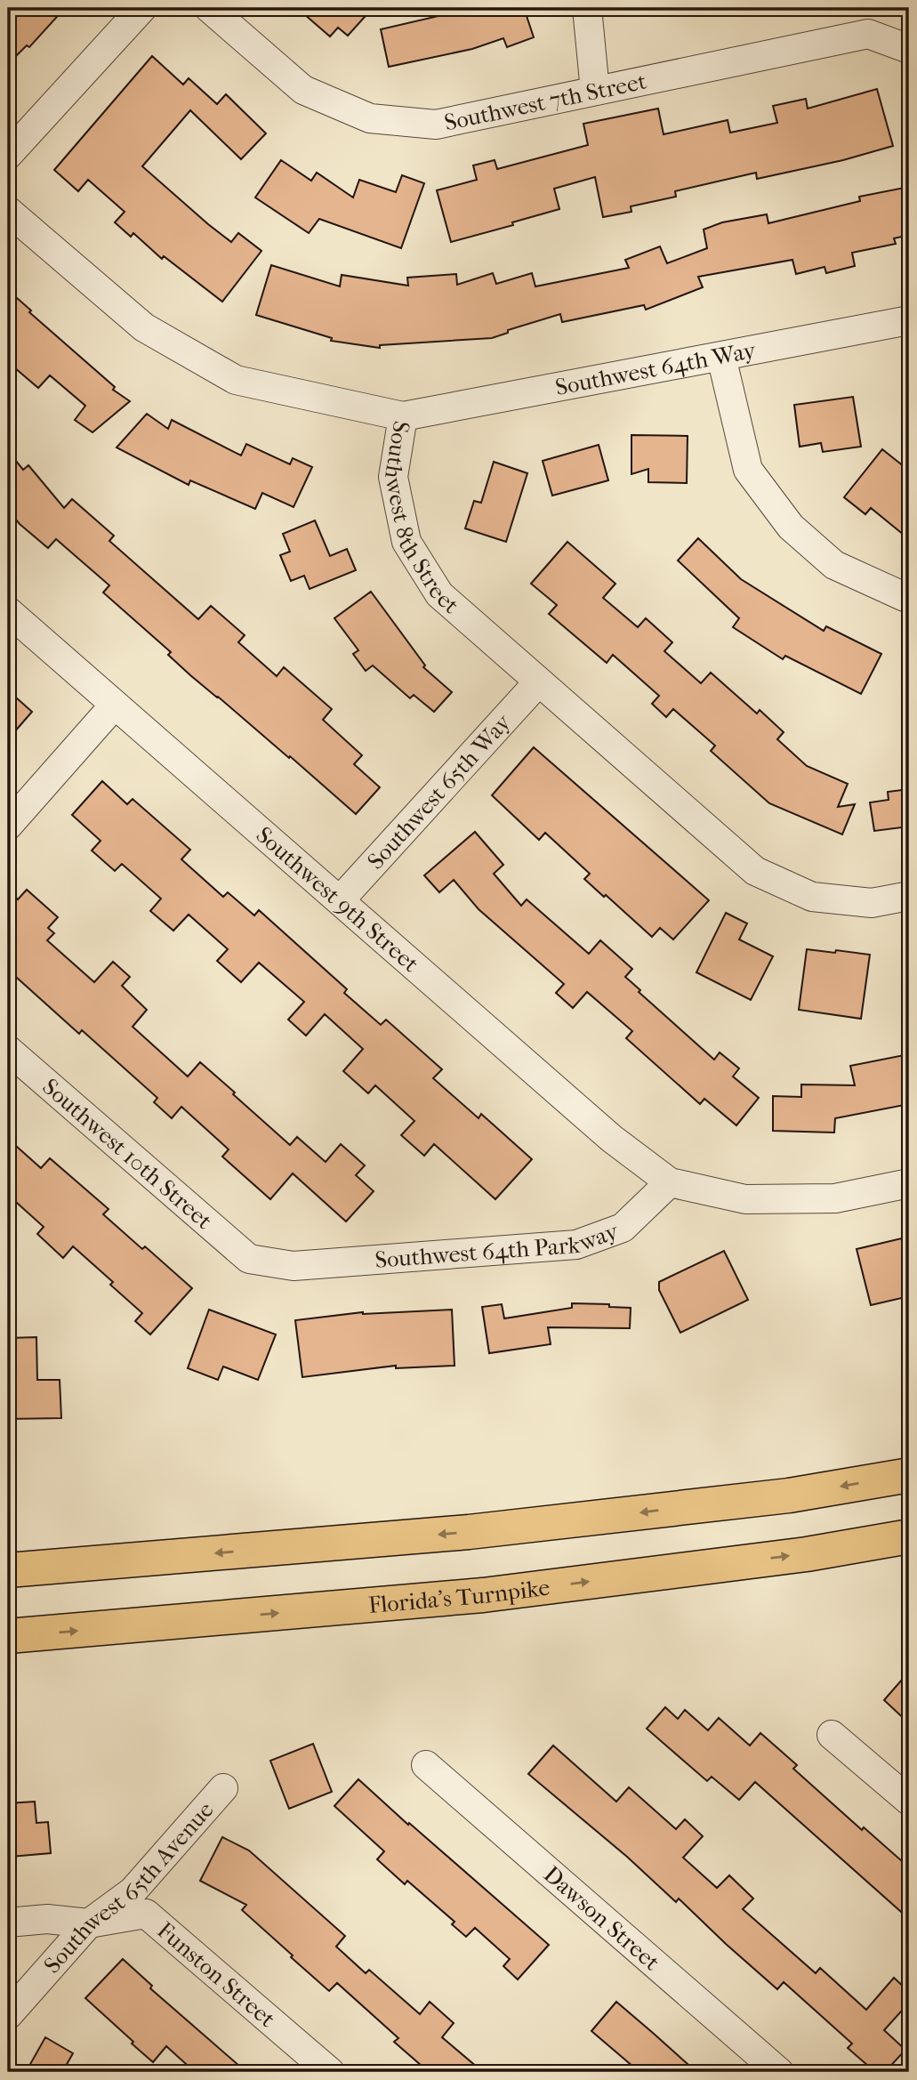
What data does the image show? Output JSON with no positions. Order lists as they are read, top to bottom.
{
  "streets": {
    "highway": ["Florida's Turnpike"],
    "street": [
      "Southwest 7th Street",
      "Southwest 64th Way",
      "Southwest 8th Street",
      "Southwest 65th Way",
      "Southwest 9th Street",
      "Southwest 10th Street",
      "Southwest 64th Parkway",
      "Southwest 65th Avenue",
      "Dawson Street",
      "Funston Street"
    ]
  },
  "crossings": [
    ["Southwest 64th Way", "Southwest 8th Street"],
    ["Southwest 8th Street", "Southwest 65th Way"],
    ["Southwest 65th Way", "Southwest 9th Street"],
    ["Southwest 9th Street", "Southwest 64th Parkway"],
    ["Southwest 10th Street", "Southwest 64th Parkway"],
    ["Southwest 65th Avenue", "Funston Street"]
  ]
}
